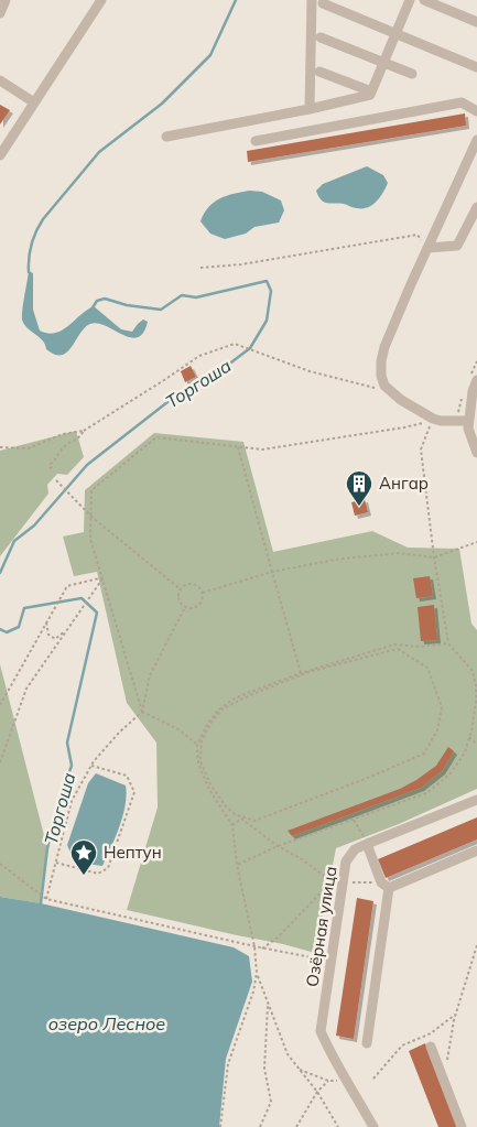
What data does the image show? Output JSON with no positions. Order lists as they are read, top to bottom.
{
  "streets": {
    "street": ["Озёрная улица"]
  },
  "water": ["Торгоша", "озеро Лесное"],
  "places": {
    "building": ["Ангар"],
    "place": ["Нептун"]
  }
}
